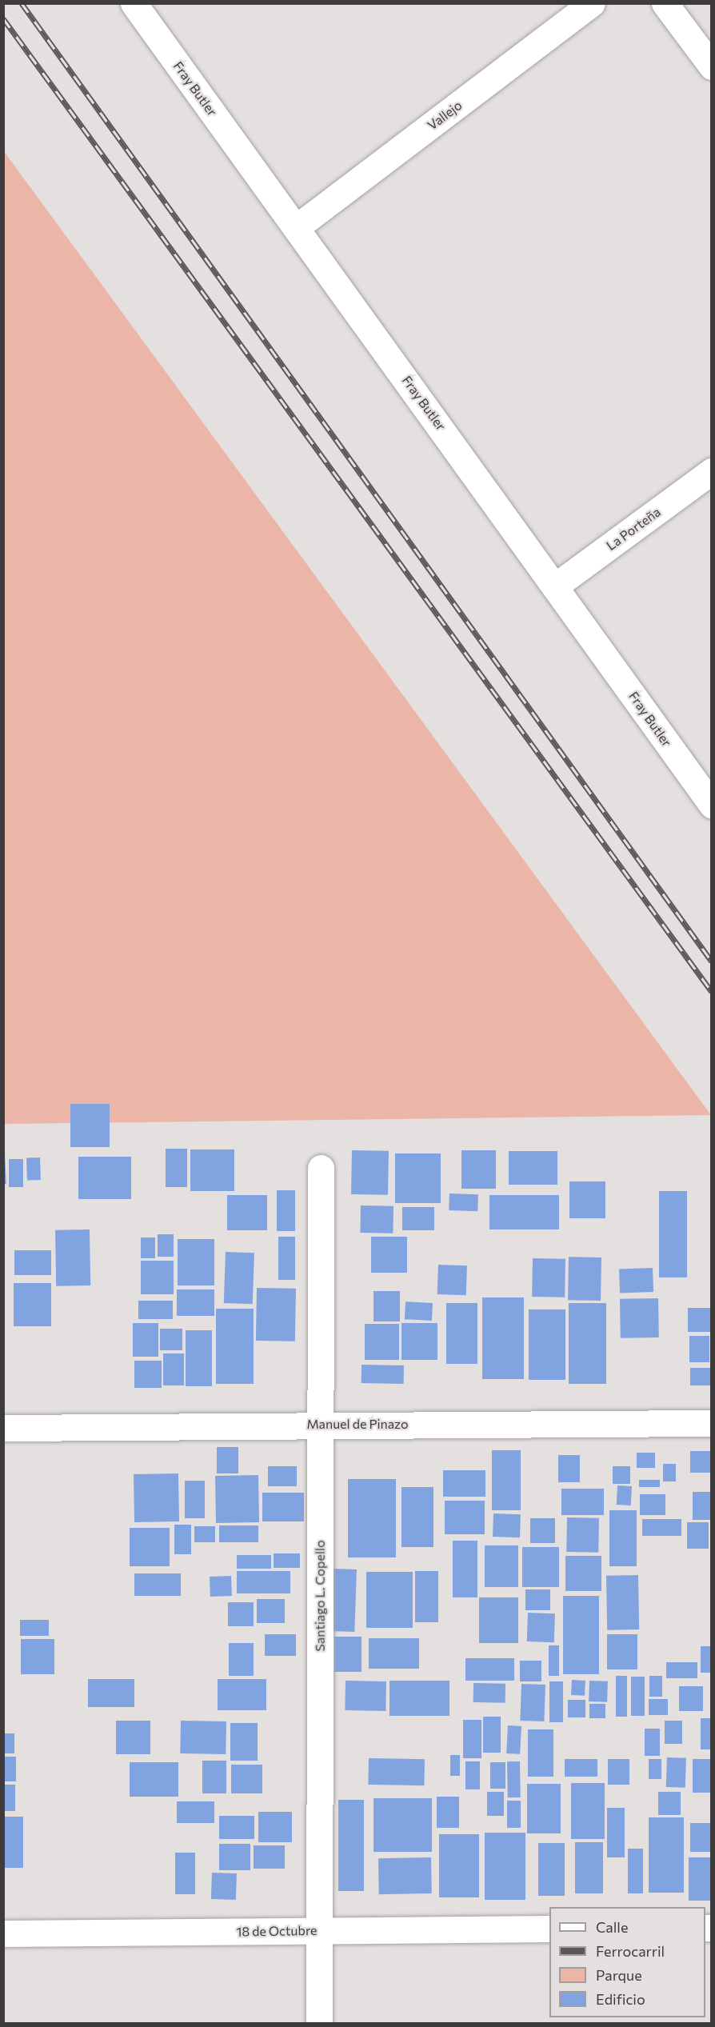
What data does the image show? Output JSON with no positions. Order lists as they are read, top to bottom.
{
  "streets": {
    "street": [
      "Fray Butler",
      "Vallejo",
      "La Porteña",
      "Manuel de Pinazo",
      "Santiago L. Copello",
      "18 de Octubre"
    ]
  },
  "crossings": [
    ["Fray Butler", "Vallejo"],
    ["Fray Butler", "La Porteña"],
    ["Manuel de Pinazo", "Santiago L. Copello"],
    ["Santiago L. Copello", "18 de Octubre"]
  ],
  "legend": [
    "Calle",
    "Ferrocarril",
    "Parque",
    "Edificio"
  ]
}
